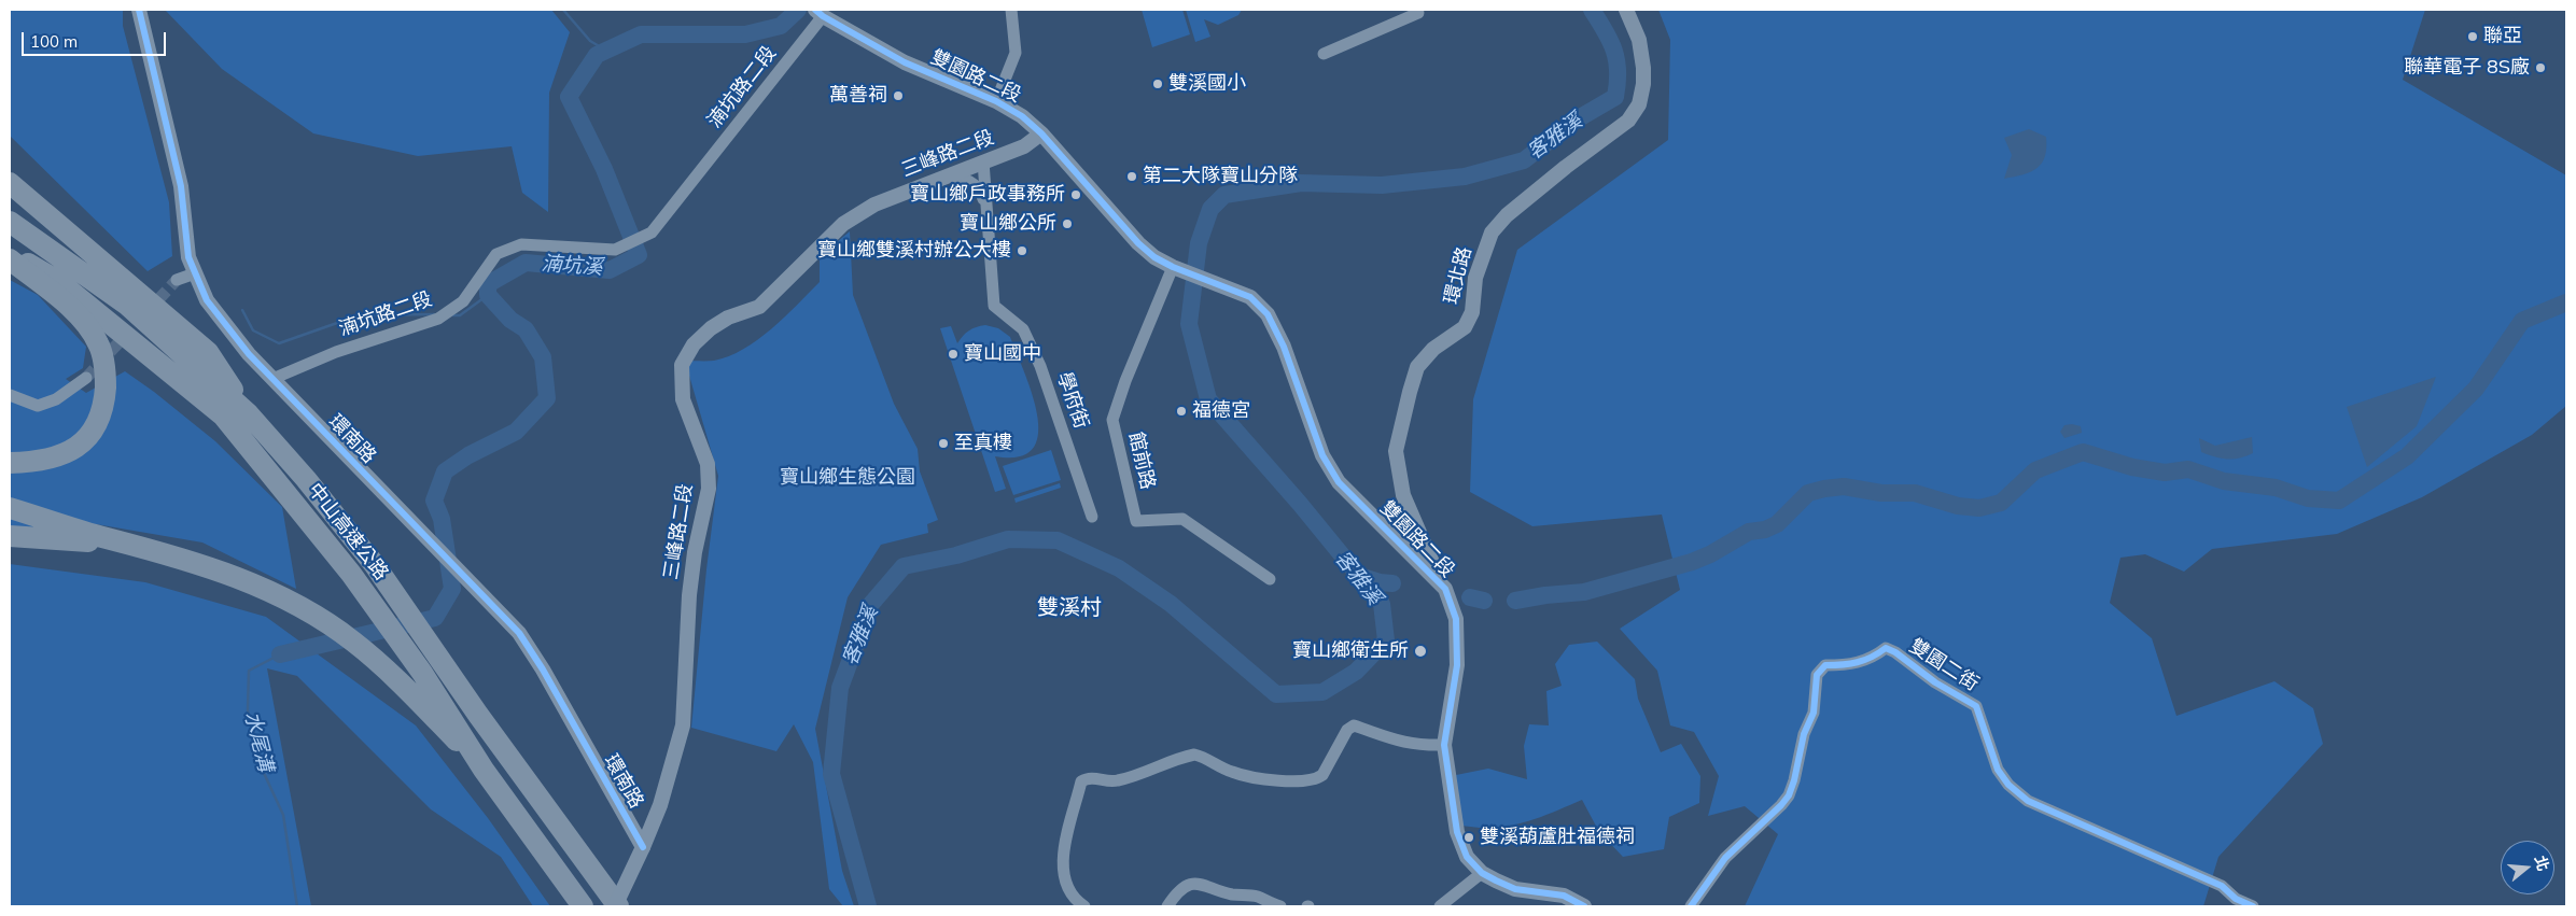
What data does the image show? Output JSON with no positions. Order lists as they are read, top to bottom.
{
  "streets": {
    "highway": ["中山高速公路"],
    "street": [
      "雙園路二段",
      "湳坑路二段",
      "三峰路二段",
      "環北路",
      "學府街",
      "環南路",
      "館前路",
      "雙園二街"
    ]
  },
  "crossings": [
    ["雙園路二段", "湳坑路二段"],
    ["雙園路二段", "三峰路二段"],
    ["雙園路二段", "環北路"],
    ["雙園路二段", "館前路"],
    ["湳坑路二段", "環南路"],
    ["三峰路二段", "學府街"],
    ["三峰路二段", "環南路"],
    ["三峰路二段", "中山高速公路"]
  ],
  "districts": ["雙溪村"],
  "water": ["客雅溪", "湳坑溪", "水尾溝"],
  "parks": ["寶山鄉生態公園"],
  "places": [
    "聯亞",
    "聯華電子 8S廠",
    "雙溪國小",
    "萬善祠",
    "第二大隊寶山分隊",
    "寶山鄉戶政事務所",
    "寶山鄉公所",
    "寶山鄉雙溪村辦公大樓",
    "寶山國中",
    "福德宮",
    "至真樓",
    "寶山鄉衛生所",
    "雙溪葫蘆肚福德祠"
  ],
  "scale_bar": "100 m",
  "north": "right"
}
